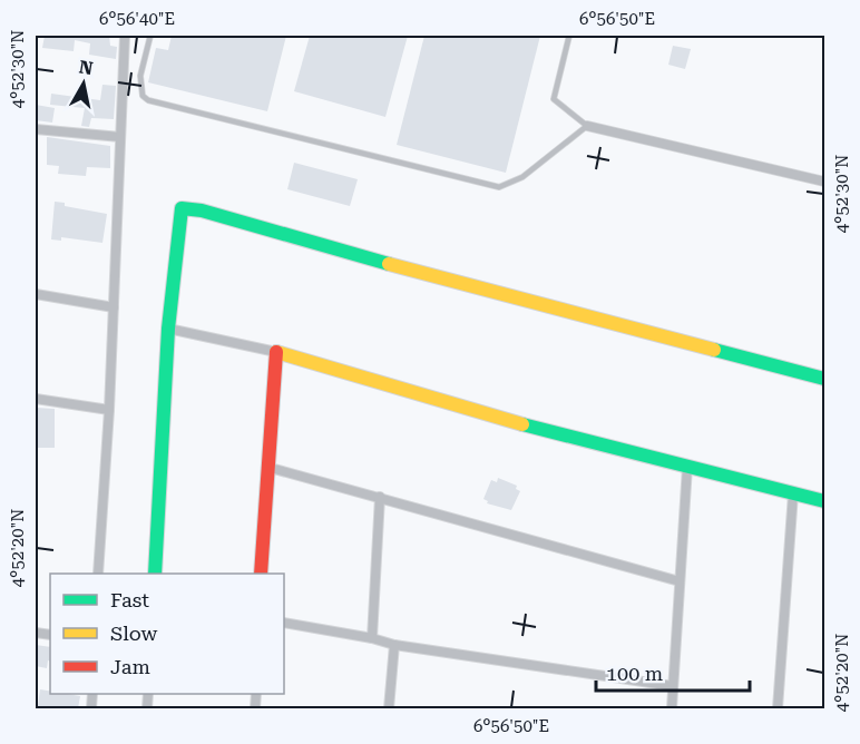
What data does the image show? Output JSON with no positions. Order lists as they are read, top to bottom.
{
  "legend": ["Fast", "Slow", "Jam"],
  "scale_bar": "100 m",
  "north": "top",
  "coordinates": [
    "6°56'40\"E",
    "6°56'50\"E",
    "4°52'30\"N",
    "4°52'20\"N"
  ]
}
